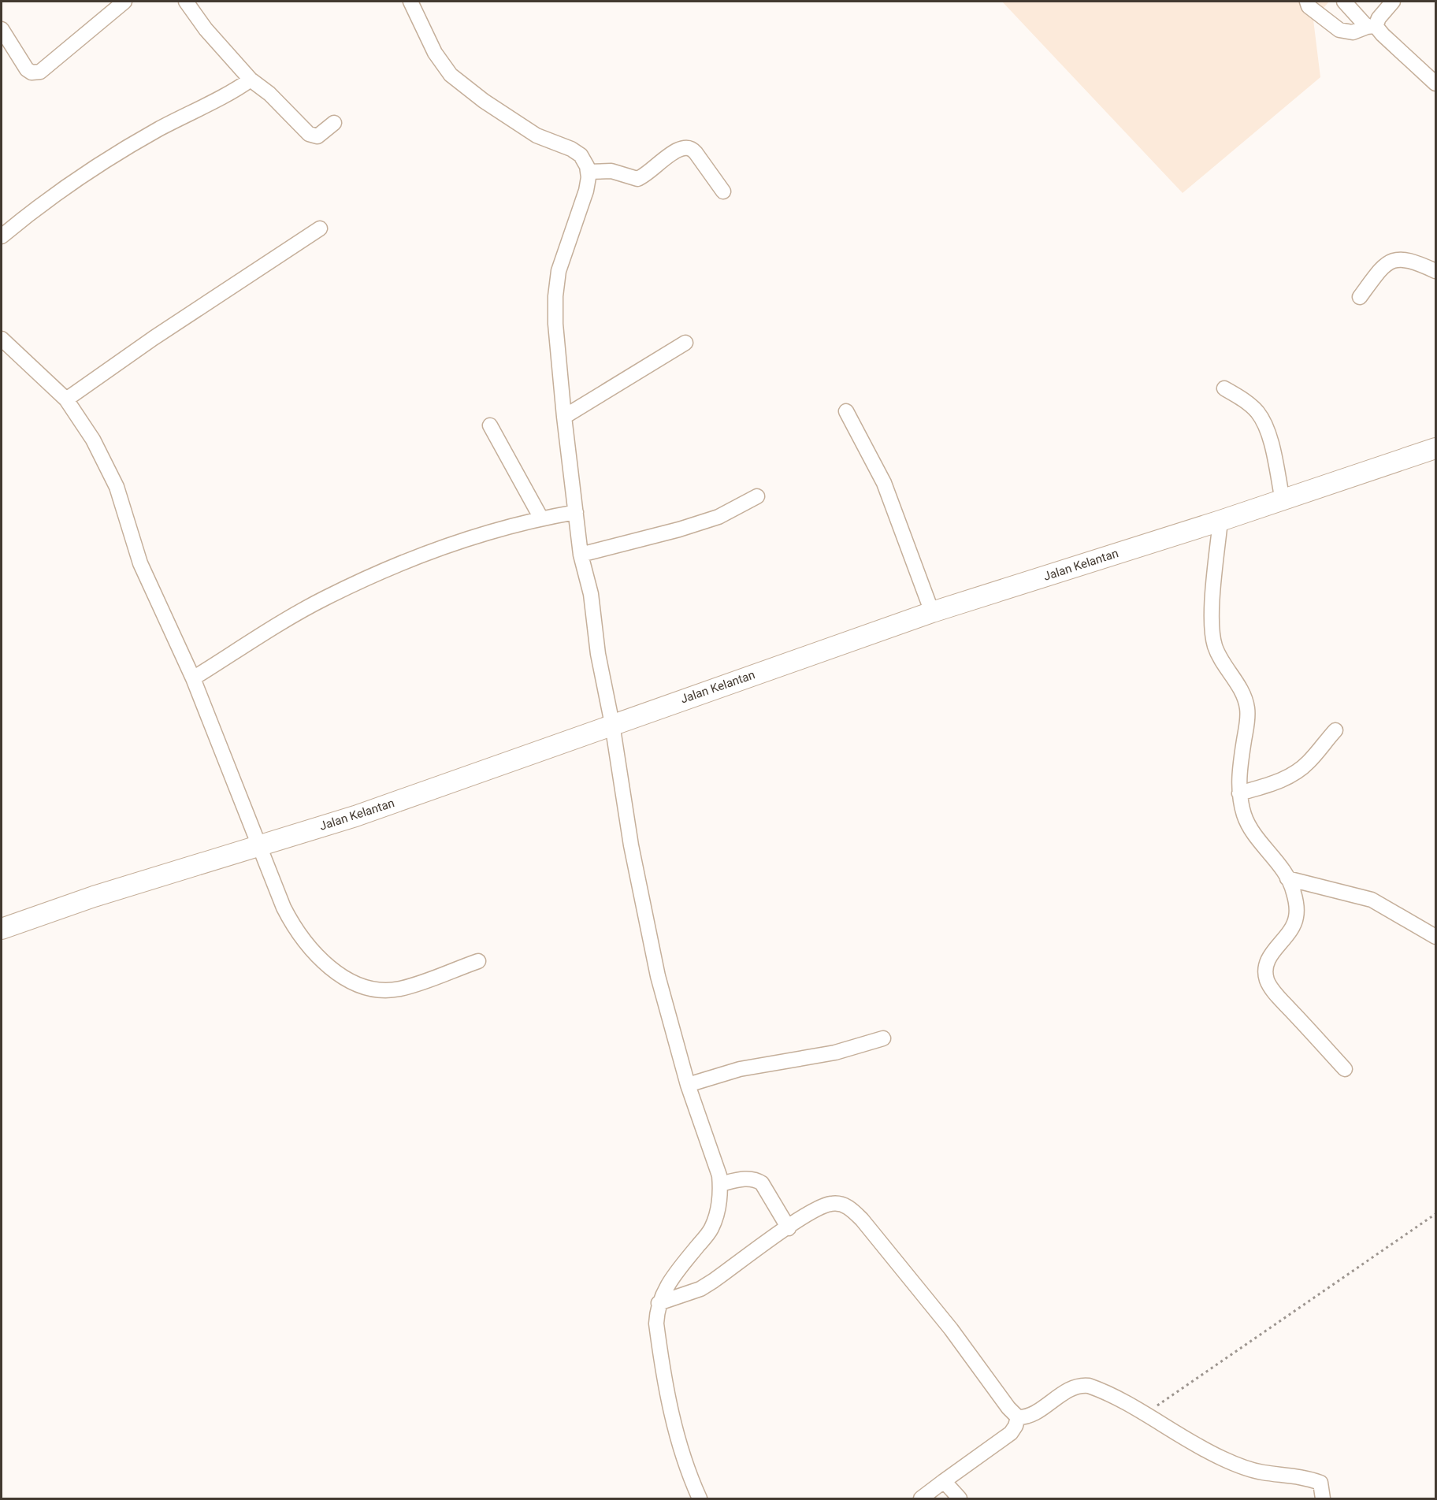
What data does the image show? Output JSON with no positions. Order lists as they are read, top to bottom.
{
  "streets": {
    "highway": ["Jalan Kelantan"]
  }
}
